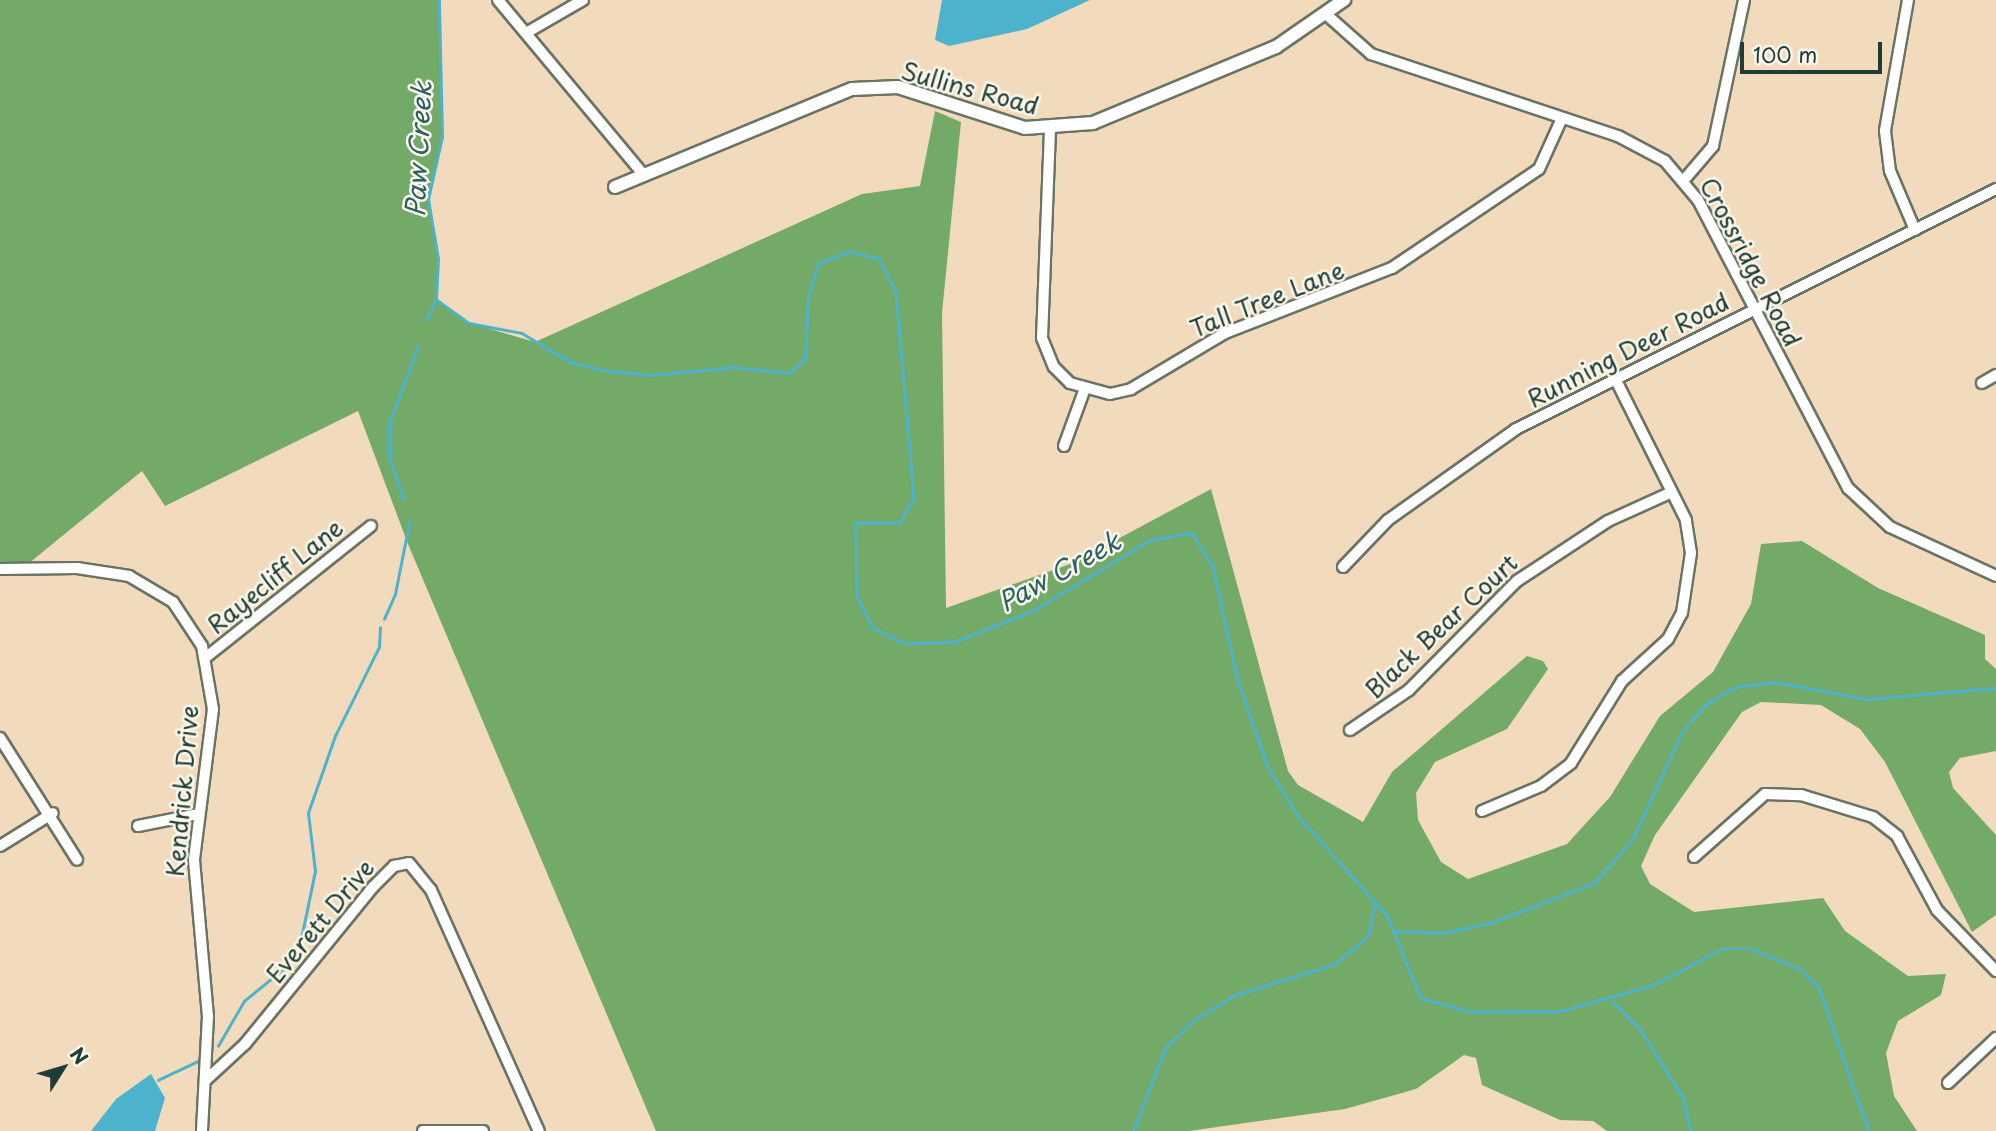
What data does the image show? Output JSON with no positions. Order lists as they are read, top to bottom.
{
  "streets": {
    "street": [
      "Sullins Road",
      "Crossridge Road",
      "Tall Tree Lane",
      "Running Deer Road",
      "Rayecliff Lane",
      "Black Bear Court",
      "Kendrick Drive",
      "Everett Drive"
    ]
  },
  "crossings": [
    ["Sullins Road", "Crossridge Road"],
    ["Crossridge Road", "Tall Tree Lane"],
    ["Crossridge Road", "Running Deer Road"],
    ["Rayecliff Lane", "Kendrick Drive"],
    ["Kendrick Drive", "Everett Drive"]
  ],
  "water": ["Paw Creek"],
  "scale_bar": "100 m",
  "north": "top right"
}
